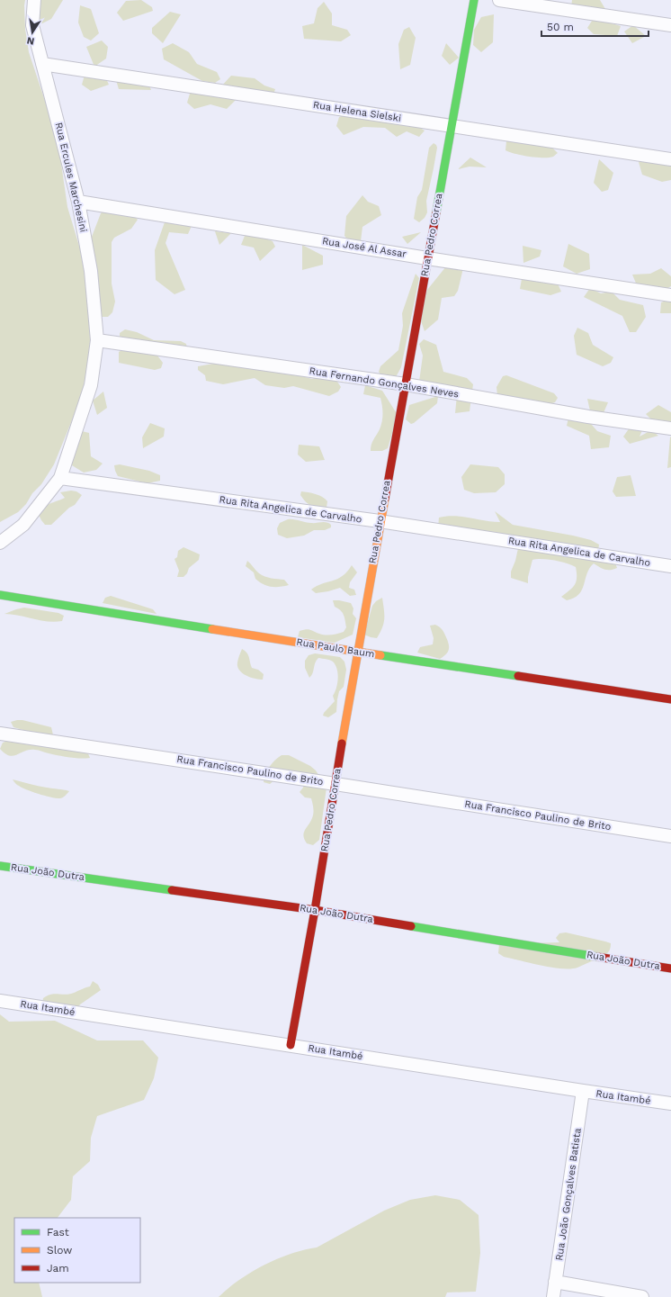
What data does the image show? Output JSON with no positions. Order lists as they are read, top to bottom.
{
  "streets": {
    "street": [
      "Rua Helena Sielski",
      "Rua Ercules Marchesini",
      "Rua Pedro Correa",
      "Rua José Al Assar",
      "Rua Fernando Gonçalves Neves",
      "Rua Rita Angelica de Carvalho",
      "Rua Paulo Baum",
      "Rua Francisco Paulino de Brito",
      "Rua João Dutra",
      "Rua Itambé",
      "Rua João Gonçalves Batista"
    ]
  },
  "crossings": [
    ["Rua Helena Sielski", "Rua Ercules Marchesini"],
    ["Rua Helena Sielski", "Rua Pedro Correa"],
    ["Rua Ercules Marchesini", "Rua José Al Assar"],
    ["Rua Ercules Marchesini", "Rua Fernando Gonçalves Neves"],
    ["Rua Ercules Marchesini", "Rua Rita Angelica de Carvalho"],
    ["Rua Pedro Correa", "Rua José Al Assar"],
    ["Rua Pedro Correa", "Rua Fernando Gonçalves Neves"],
    ["Rua Pedro Correa", "Rua Rita Angelica de Carvalho"],
    ["Rua Pedro Correa", "Rua Paulo Baum"],
    ["Rua Pedro Correa", "Rua Francisco Paulino de Brito"],
    ["Rua Pedro Correa", "Rua João Dutra"],
    ["Rua Pedro Correa", "Rua Itambé"],
    ["Rua Itambé", "Rua João Gonçalves Batista"]
  ],
  "legend": ["Fast", "Slow", "Jam"],
  "scale_bar": "50 m",
  "north": "bottom"
}
